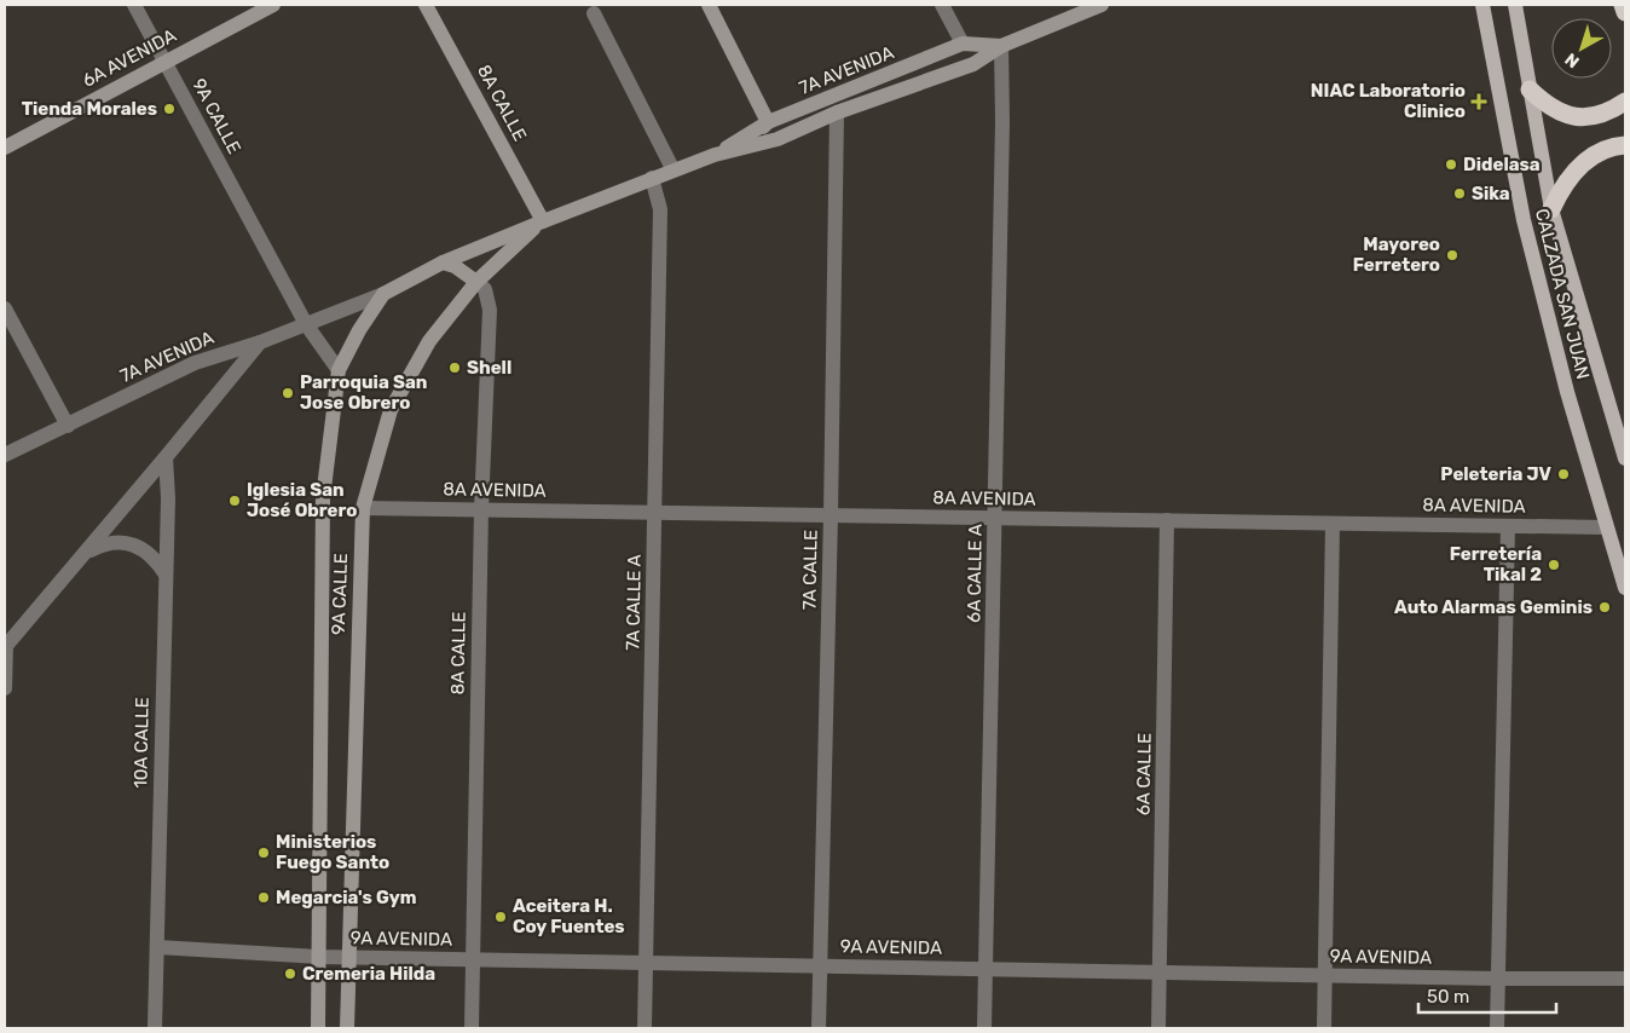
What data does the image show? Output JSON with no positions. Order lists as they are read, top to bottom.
{
  "streets": {
    "main road": [
      "6A AVENIDA",
      "7A AVENIDA",
      "8A CALLE",
      "9A CALLE",
      "CALZADA SAN JUAN"
    ],
    "street": [
      "8A AVENIDA",
      "7A CALLE",
      "6A CALLE A",
      "7A CALLE A",
      "10A CALLE",
      "6A CALLE",
      "9A AVENIDA"
    ]
  },
  "crossings": [
    ["6A AVENIDA", "9A CALLE"],
    ["7A AVENIDA", "8A CALLE"],
    ["7A AVENIDA", "9A CALLE"],
    ["7A AVENIDA", "7A CALLE"],
    ["7A AVENIDA", "6A CALLE A"],
    ["7A AVENIDA", "7A CALLE A"],
    ["8A CALLE", "9A CALLE"],
    ["8A CALLE", "8A AVENIDA"],
    ["8A CALLE", "9A AVENIDA"],
    ["9A CALLE", "8A AVENIDA"],
    ["9A CALLE", "9A AVENIDA"],
    ["CALZADA SAN JUAN", "8A AVENIDA"],
    ["8A AVENIDA", "7A CALLE"],
    ["8A AVENIDA", "6A CALLE A"],
    ["8A AVENIDA", "7A CALLE A"],
    ["8A AVENIDA", "6A CALLE"],
    ["7A CALLE", "9A AVENIDA"],
    ["6A CALLE A", "9A AVENIDA"],
    ["7A CALLE A", "9A AVENIDA"],
    ["10A CALLE", "9A AVENIDA"],
    ["6A CALLE", "9A AVENIDA"]
  ],
  "places": {
    "health": ["NIAC Laboratorio Clinico"],
    "other": [
      "Tienda Morales",
      "Didelasa",
      "Sika",
      "Mayoreo Ferretero",
      "Shell",
      "Parroquia San Jose Obrero",
      "Peleteria JV",
      "Iglesia San José Obrero",
      "Ferretería Tikal 2",
      "Auto Alarmas Geminis",
      "Ministerios Fuego Santo",
      "Megarcia's Gym",
      "Aceitera H. Coy Fuentes",
      "Cremeria Hilda"
    ]
  },
  "scale_bar": "50 m",
  "north": "bottom left"
}
